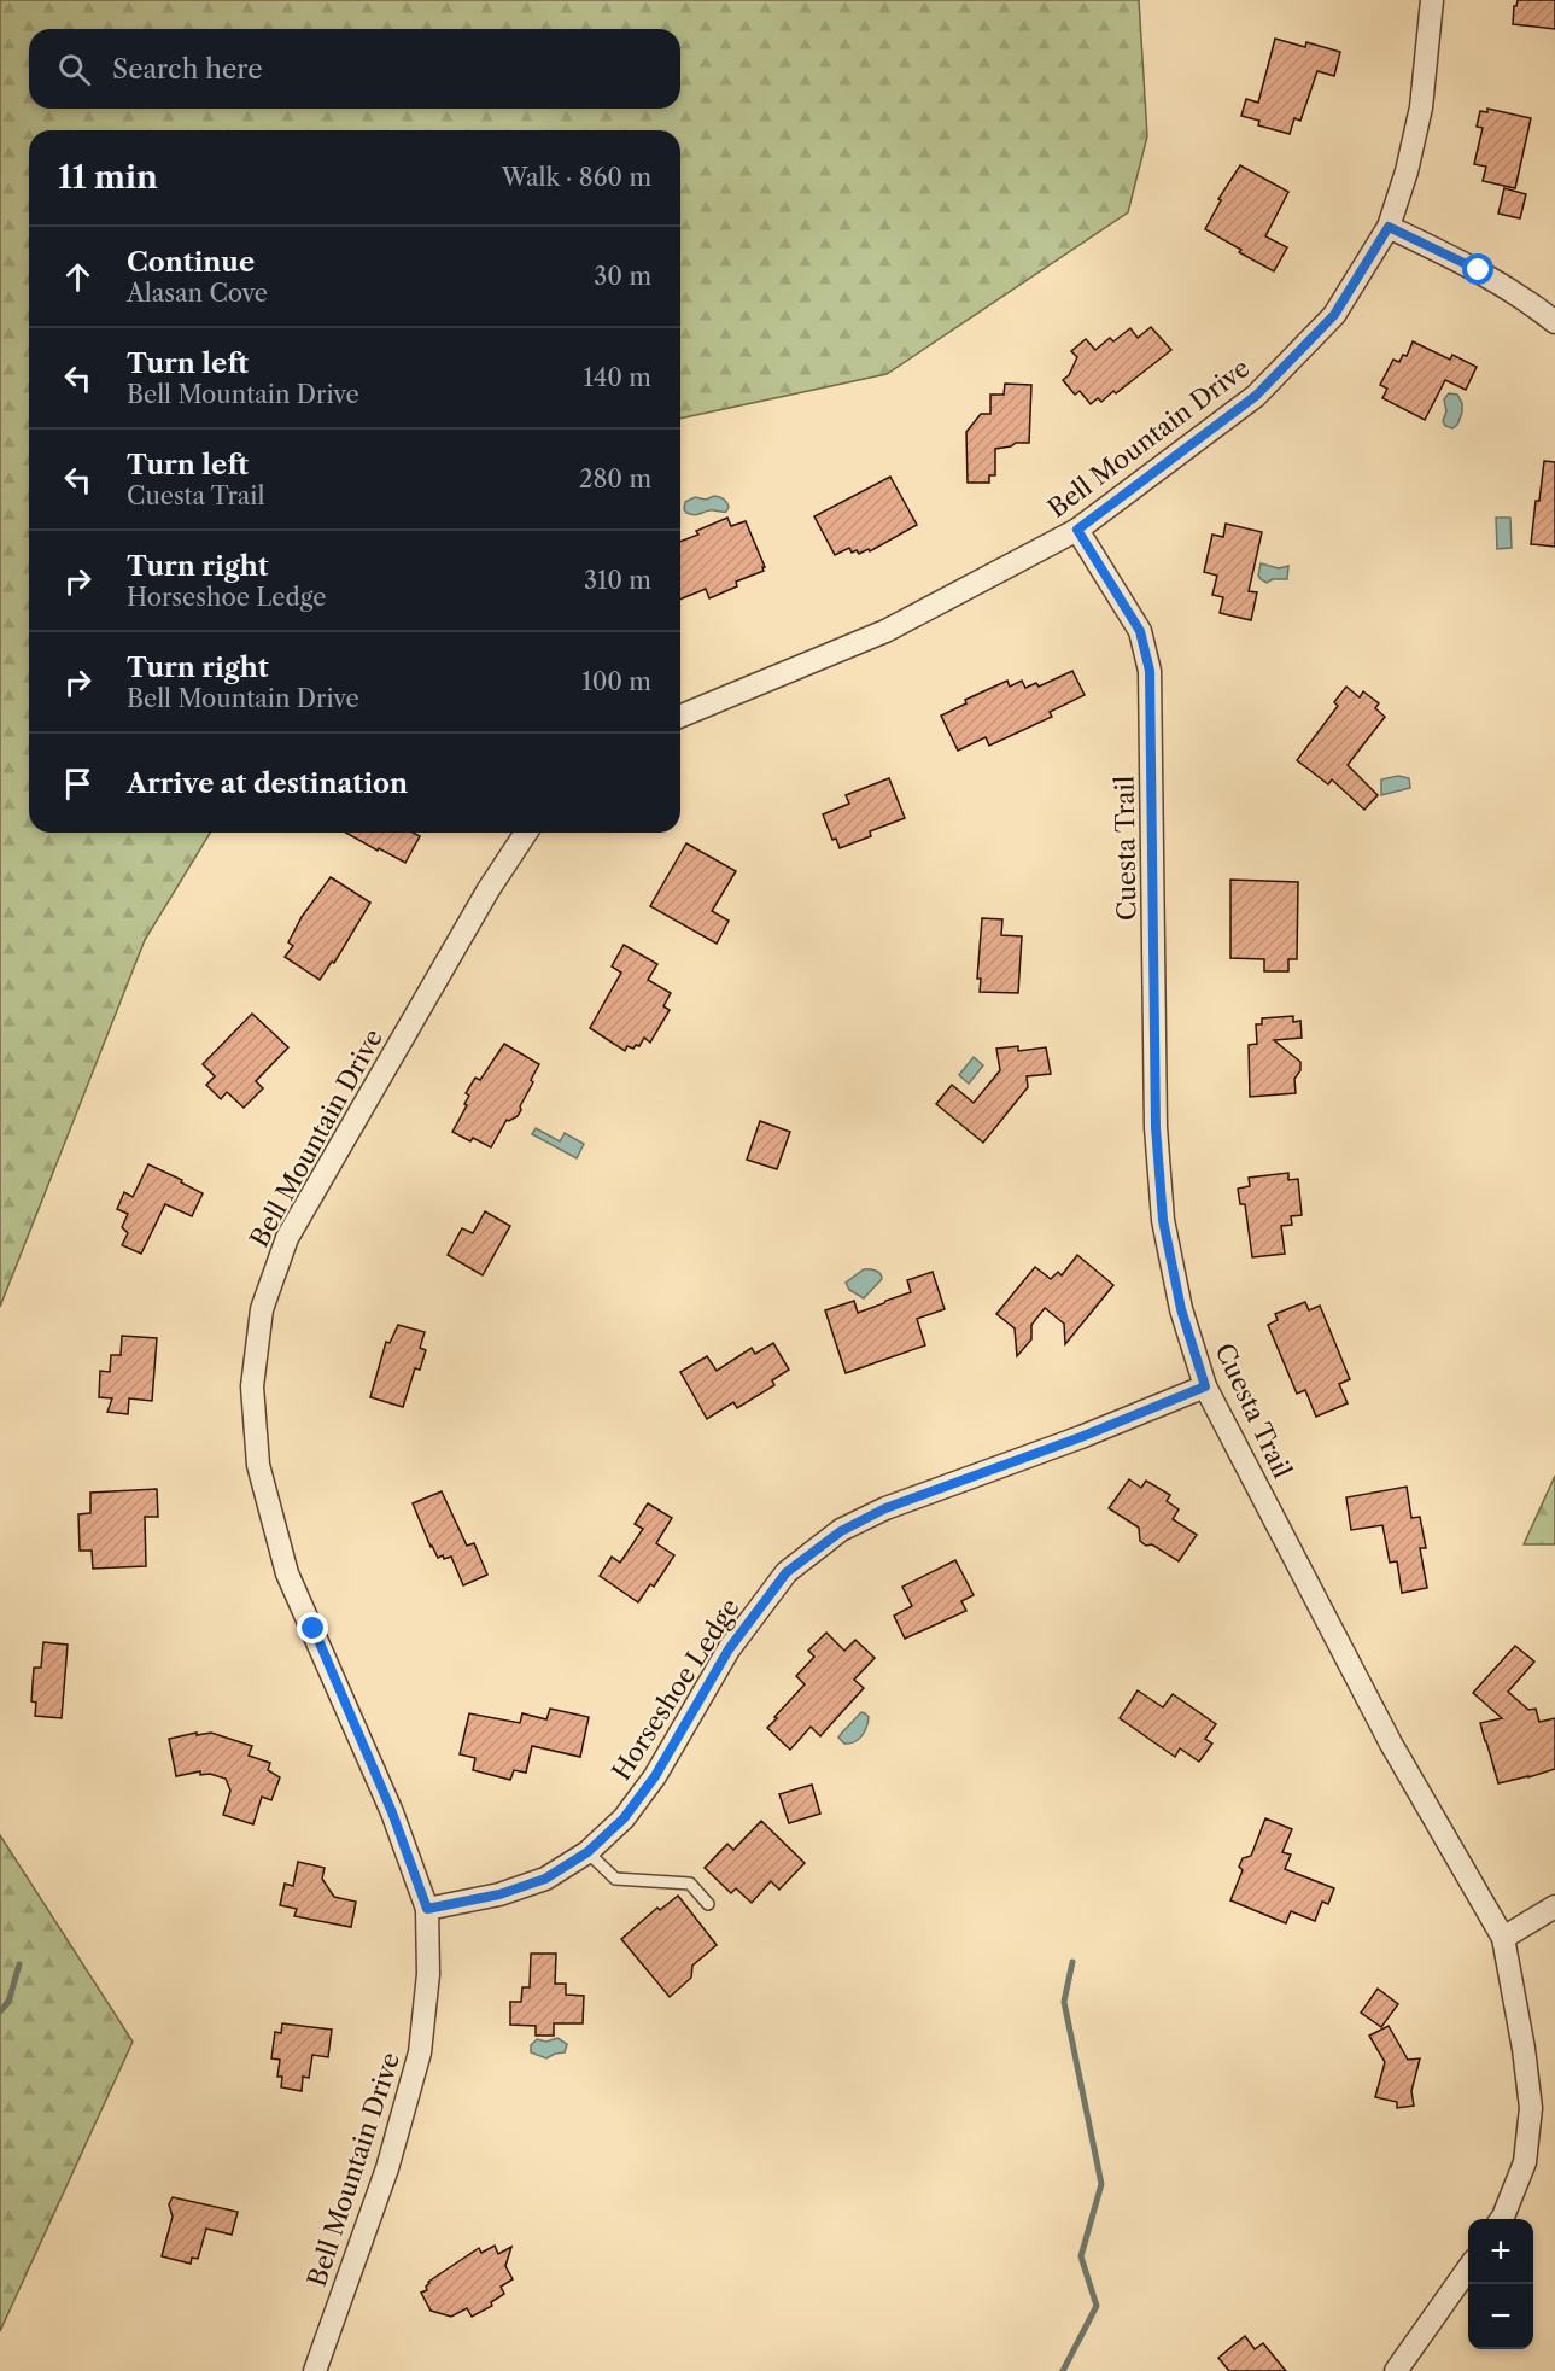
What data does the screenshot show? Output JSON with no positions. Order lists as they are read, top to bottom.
{
  "streets": {
    "street": ["Bell Mountain Drive", "Cuesta Trail", "Horseshoe Ledge"]
  },
  "crossings": [
    ["Bell Mountain Drive", "Cuesta Trail"],
    ["Bell Mountain Drive", "Horseshoe Ledge"],
    ["Cuesta Trail", "Horseshoe Ledge"]
  ],
  "page": {
    "search": "Search here",
    "heading": ["11 min", "Walk · 860 m"],
    "list": [
      ["Continue", "Alasan Cove", "30 m"],
      ["Turn left", "Bell Mountain Drive", "140 m"],
      ["Turn left", "Cuesta Trail", "280 m"],
      ["Turn right", "Horseshoe Ledge", "310 m"],
      ["Turn right", "Bell Mountain Drive", "100 m"],
      "Arrive at destination"
    ],
    "map_buttons": ["+", "−"]
  }
}
